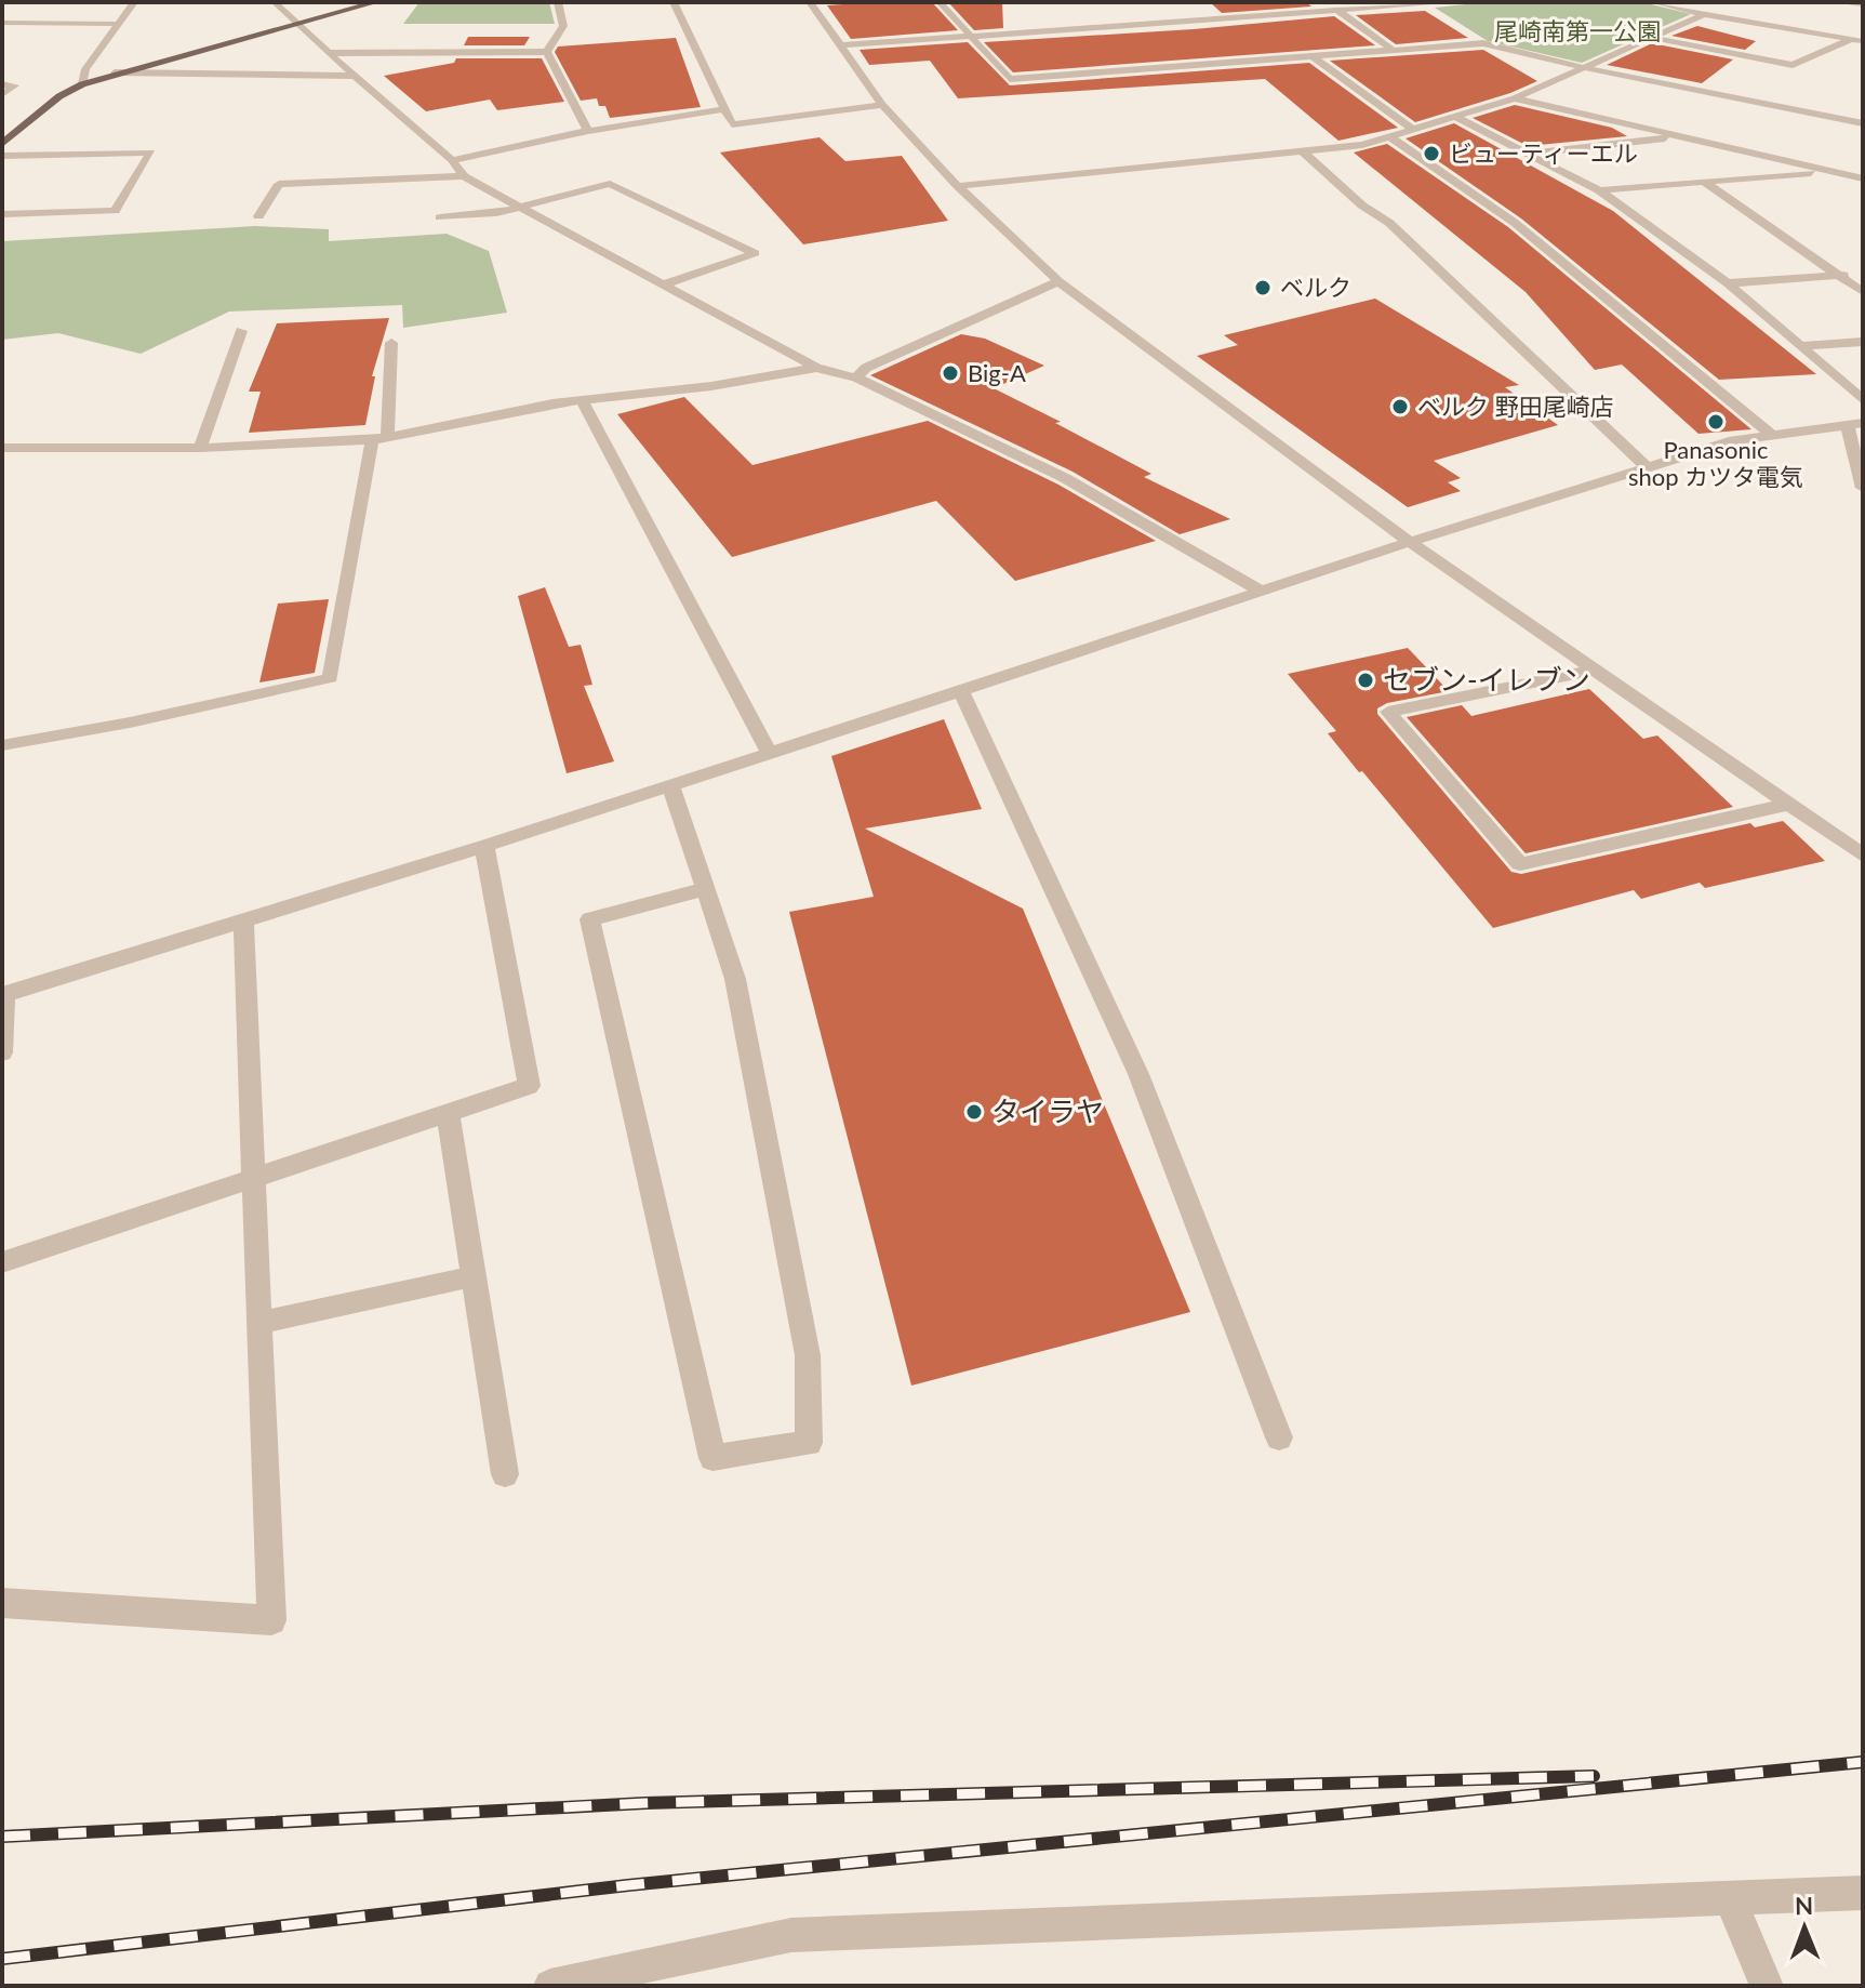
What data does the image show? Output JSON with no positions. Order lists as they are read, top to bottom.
{
  "parks": ["尾崎南第一公園"],
  "places": [
    "ビューティーエル",
    "ベルク",
    "Big-A",
    "ベルク 野田尾崎店",
    "Panasonic shop カツタ電気",
    "セブン-イレブン",
    "タイラヤ"
  ],
  "north": "top"
}
